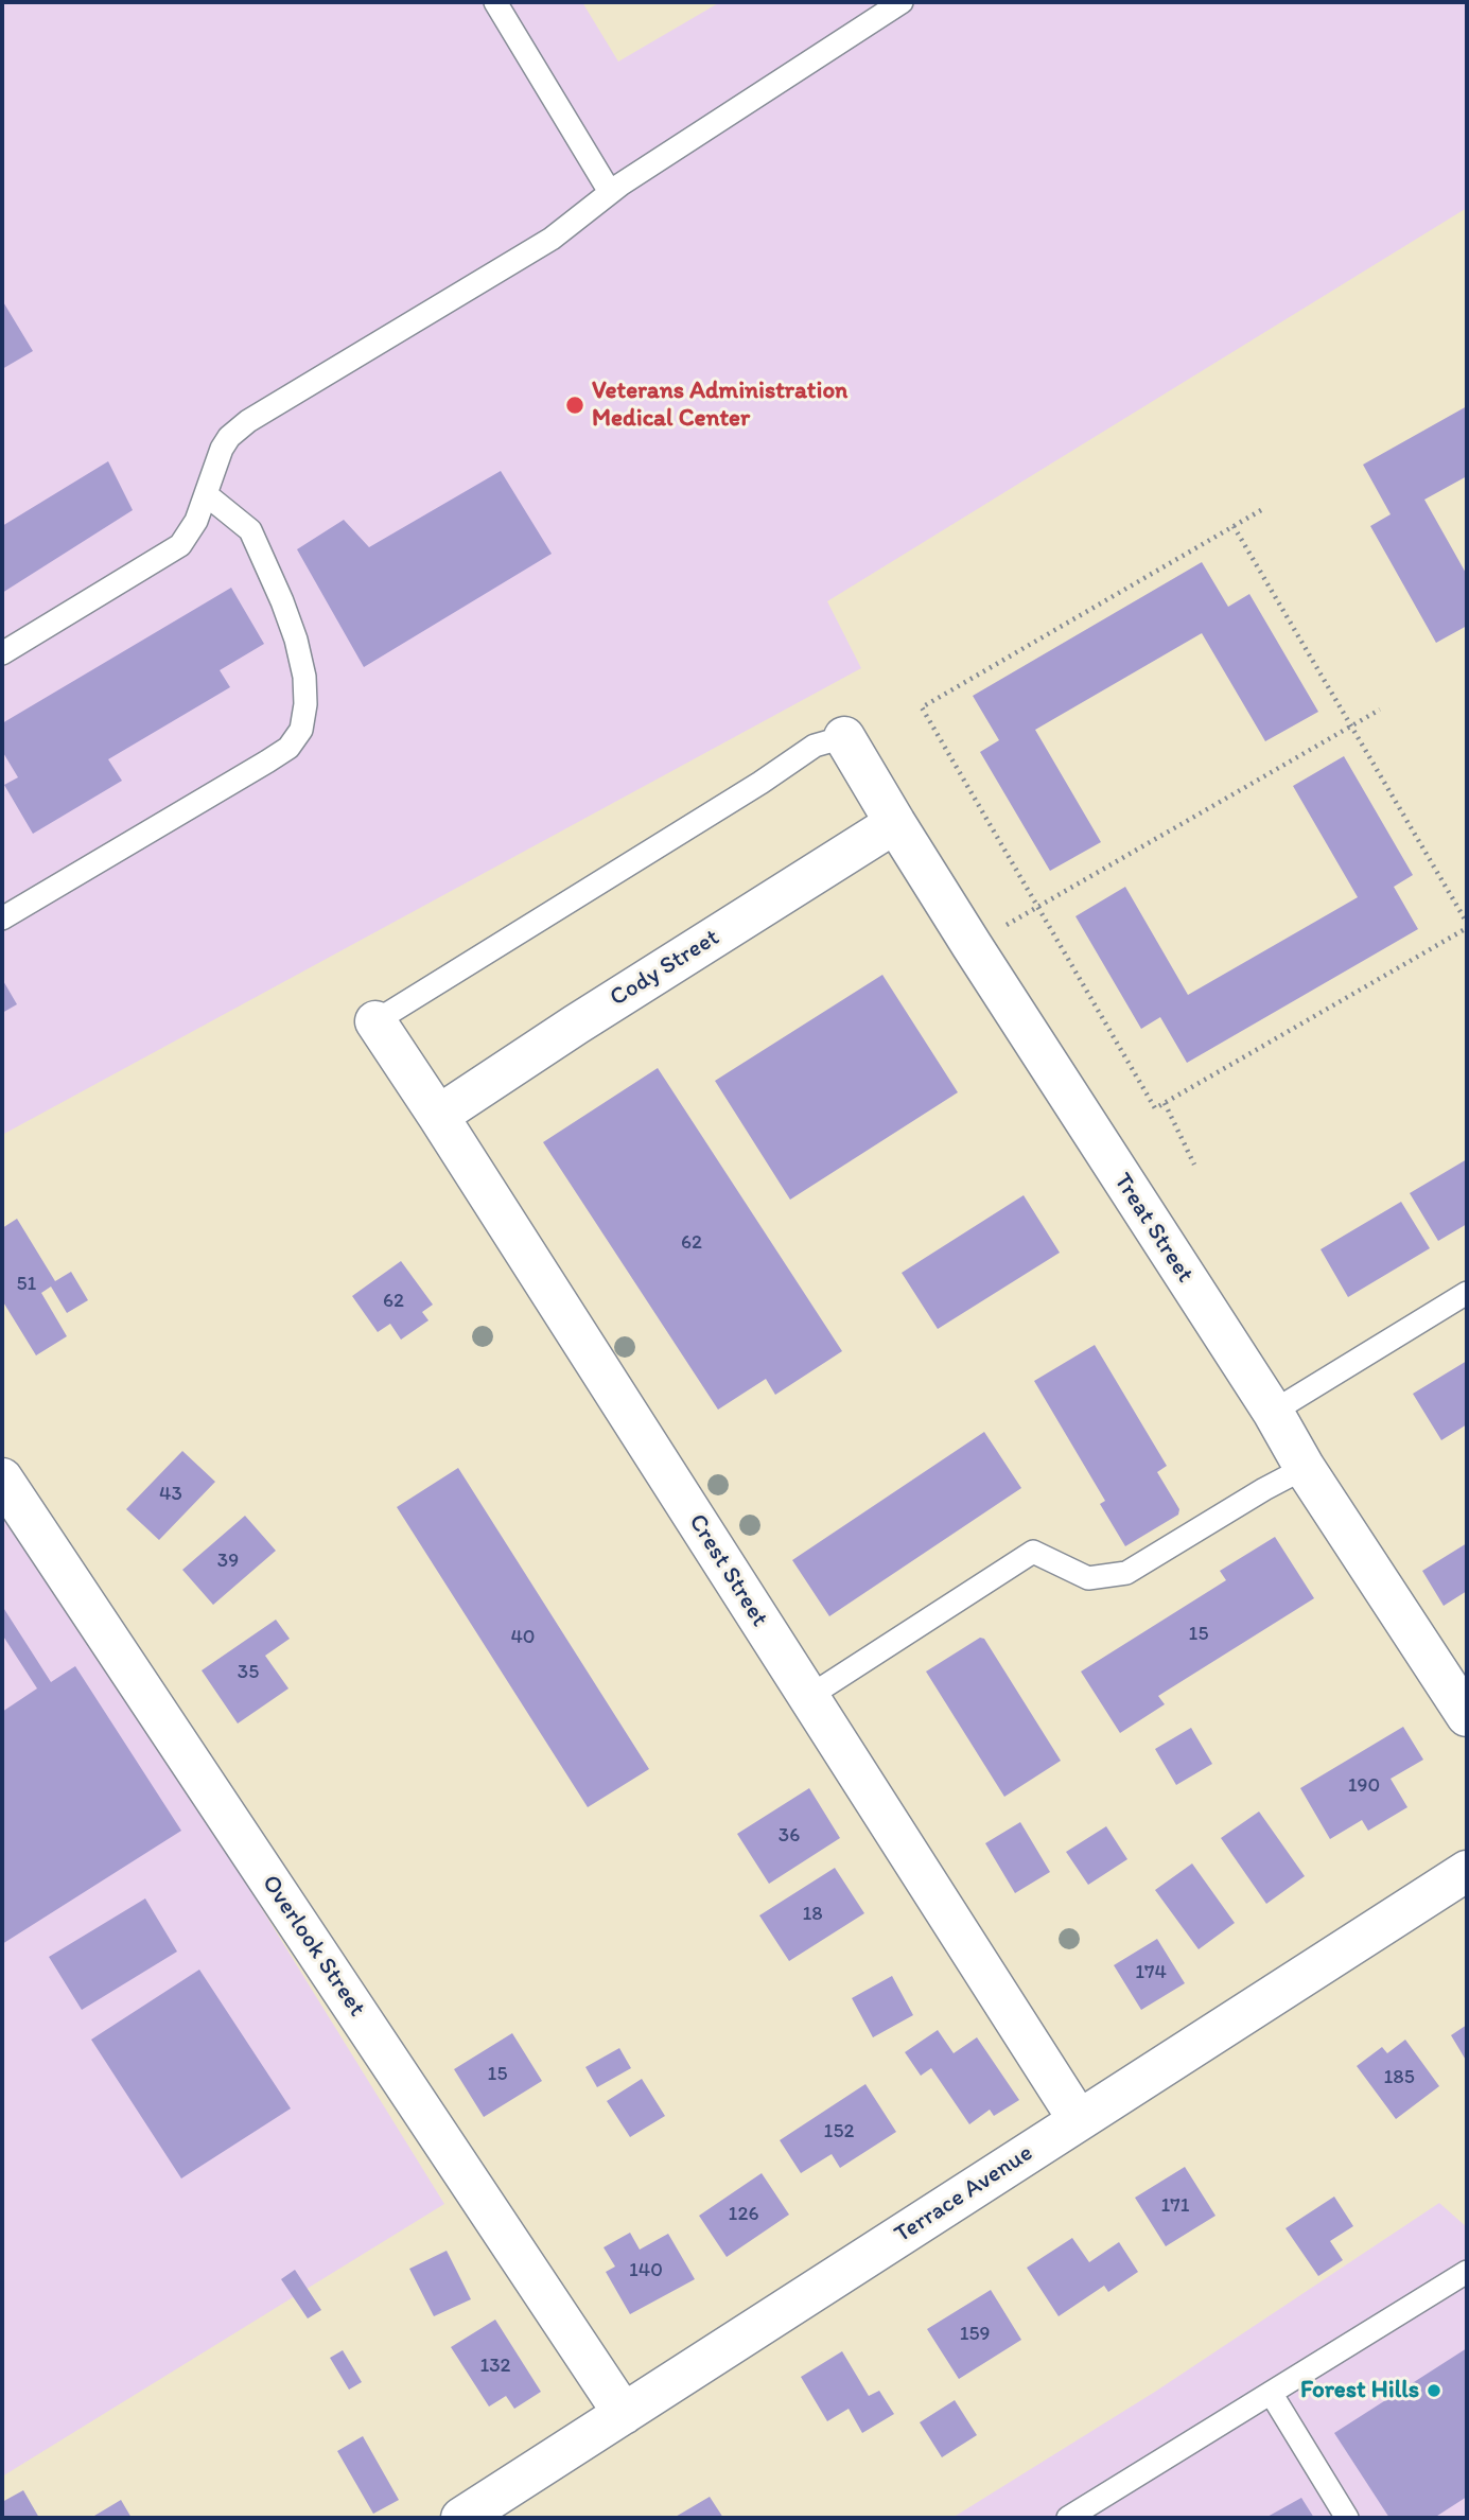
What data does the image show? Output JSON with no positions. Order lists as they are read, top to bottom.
{
  "streets": {
    "street": [
      "Cody Street",
      "Treat Street",
      "Crest Street",
      "Overlook Street",
      "Terrace Avenue"
    ]
  },
  "crossings": [
    ["Cody Street", "Treat Street"],
    ["Cody Street", "Crest Street"],
    ["Crest Street", "Terrace Avenue"],
    ["Overlook Street", "Terrace Avenue"]
  ],
  "places": ["Veterans Administration Medical Center", "Forest Hills"],
  "house_numbers": [
    "62",
    "51",
    "62",
    "43",
    "39",
    "15",
    "40",
    "35",
    "190",
    "36",
    "18",
    "174",
    "15",
    "185",
    "152",
    "171",
    "126",
    "140",
    "159",
    "132"
  ]
}
